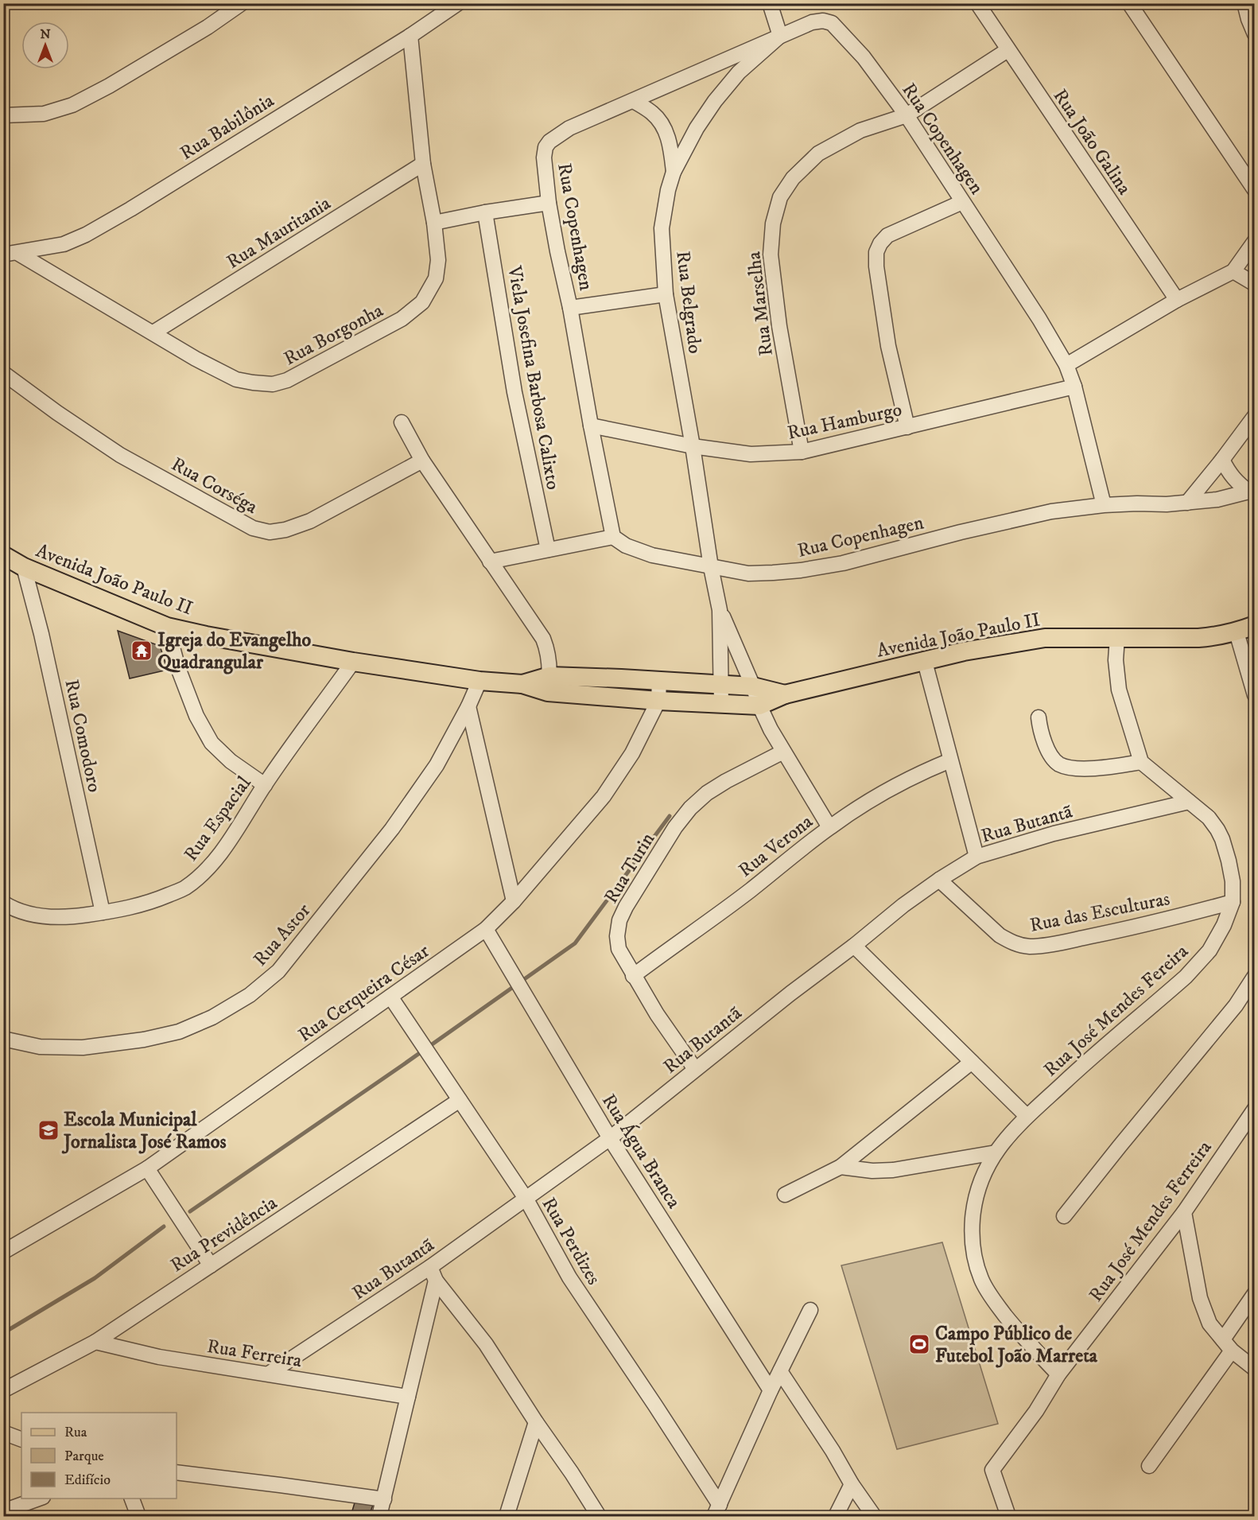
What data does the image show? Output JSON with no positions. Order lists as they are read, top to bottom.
{
  "streets": {
    "main road": ["Avenida João Paulo II"],
    "street": [
      "Rua Babilônia",
      "Rua Copenhagen",
      "Rua João Galina",
      "Rua Mauritania",
      "Rua Belgrado",
      "Rua Marselha",
      "Rua Borgonha",
      "Viela Josefina Barbosa Calixto",
      "Rua Hamburgo",
      "Rua Corséga",
      "Rua Comodoro",
      "Rua Espacial",
      "Rua Butantã",
      "Rua Verona",
      "Rua Turin",
      "Rua das Esculturas",
      "Rua Astor",
      "Rua Cerqueira César",
      "Rua José Mendes Fereira",
      "Rua Água Branca",
      "Rua José Mendes Ferreira",
      "Rua Previdência",
      "Rua Perdizes",
      "Rua Ferreira"
    ]
  },
  "crossings": [
    ["Rua Babilônia", "Rua Borgonha"],
    ["Rua Copenhagen", "Rua Belgrado"],
    ["Rua Copenhagen", "Rua Marselha"],
    ["Rua Copenhagen", "Rua Hamburgo"],
    ["Rua João Galina", "Rua Marselha"],
    ["Rua Mauritania", "Rua Borgonha"],
    ["Rua Belgrado", "Rua Hamburgo"],
    ["Rua Belgrado", "Avenida João Paulo II"],
    ["Rua Belgrado", "Rua Verona"],
    ["Rua Belgrado", "Rua Turin"],
    ["Rua Marselha", "Rua Hamburgo"],
    ["Avenida João Paulo II", "Rua Comodoro"],
    ["Avenida João Paulo II", "Rua Espacial"],
    ["Avenida João Paulo II", "Rua Astor"],
    ["Avenida João Paulo II", "Rua Cerqueira César"],
    ["Rua Comodoro", "Rua Espacial"],
    ["Rua Butantã", "Rua Turin"],
    ["Rua Butantã", "Rua das Esculturas"],
    ["Rua Butantã", "Rua José Mendes Fereira"],
    ["Rua Butantã", "Rua Água Branca"],
    ["Rua Butantã", "Rua Perdizes"],
    ["Rua Butantã", "Rua Ferreira"],
    ["Rua Verona", "Rua Turin"],
    ["Rua das Esculturas", "Rua José Mendes Fereira"],
    ["Rua Cerqueira César", "Rua Água Branca"],
    ["Rua Cerqueira César", "Rua Perdizes"],
    ["Rua José Mendes Fereira", "Rua José Mendes Ferreira"],
    ["Rua Previdência", "Rua Perdizes"],
    ["Rua Previdência", "Rua Ferreira"]
  ],
  "places": {
    "temple": ["Igreja do Evangelho Quadrangular"],
    "school or university": ["Escola Municipal Jornalista José Ramos"],
    "sports": ["Campo Público de Futebol João Marreta"]
  },
  "legend": ["Rua", "Parque", "Edifício"],
  "north": "top"
}
